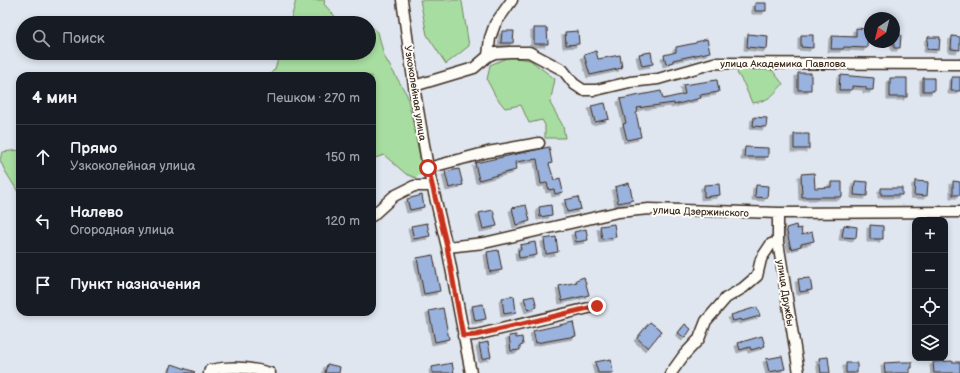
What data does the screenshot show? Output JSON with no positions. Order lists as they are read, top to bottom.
{
  "streets": {
    "street": [
      "улица Академика Павлова",
      "Узкоколейная улица",
      "улица Дзержинского",
      "улица Дружбы"
    ]
  },
  "crossings": [
    ["улица Академика Павлова", "Узкоколейная улица"],
    ["Узкоколейная улица", "улица Дзержинского"],
    ["улица Дзержинского", "улица Дружбы"]
  ],
  "north": "bottom left",
  "page": {
    "search": "Поиск",
    "heading": ["4 мин", "Пешком · 270 m"],
    "list": [
      ["Прямо", "Узкоколейная улица", "150 m"],
      ["Налево", "Огородная улица", "120 m"],
      "Пункт назначения"
    ],
    "map_buttons": ["+", "−"]
  }
}
